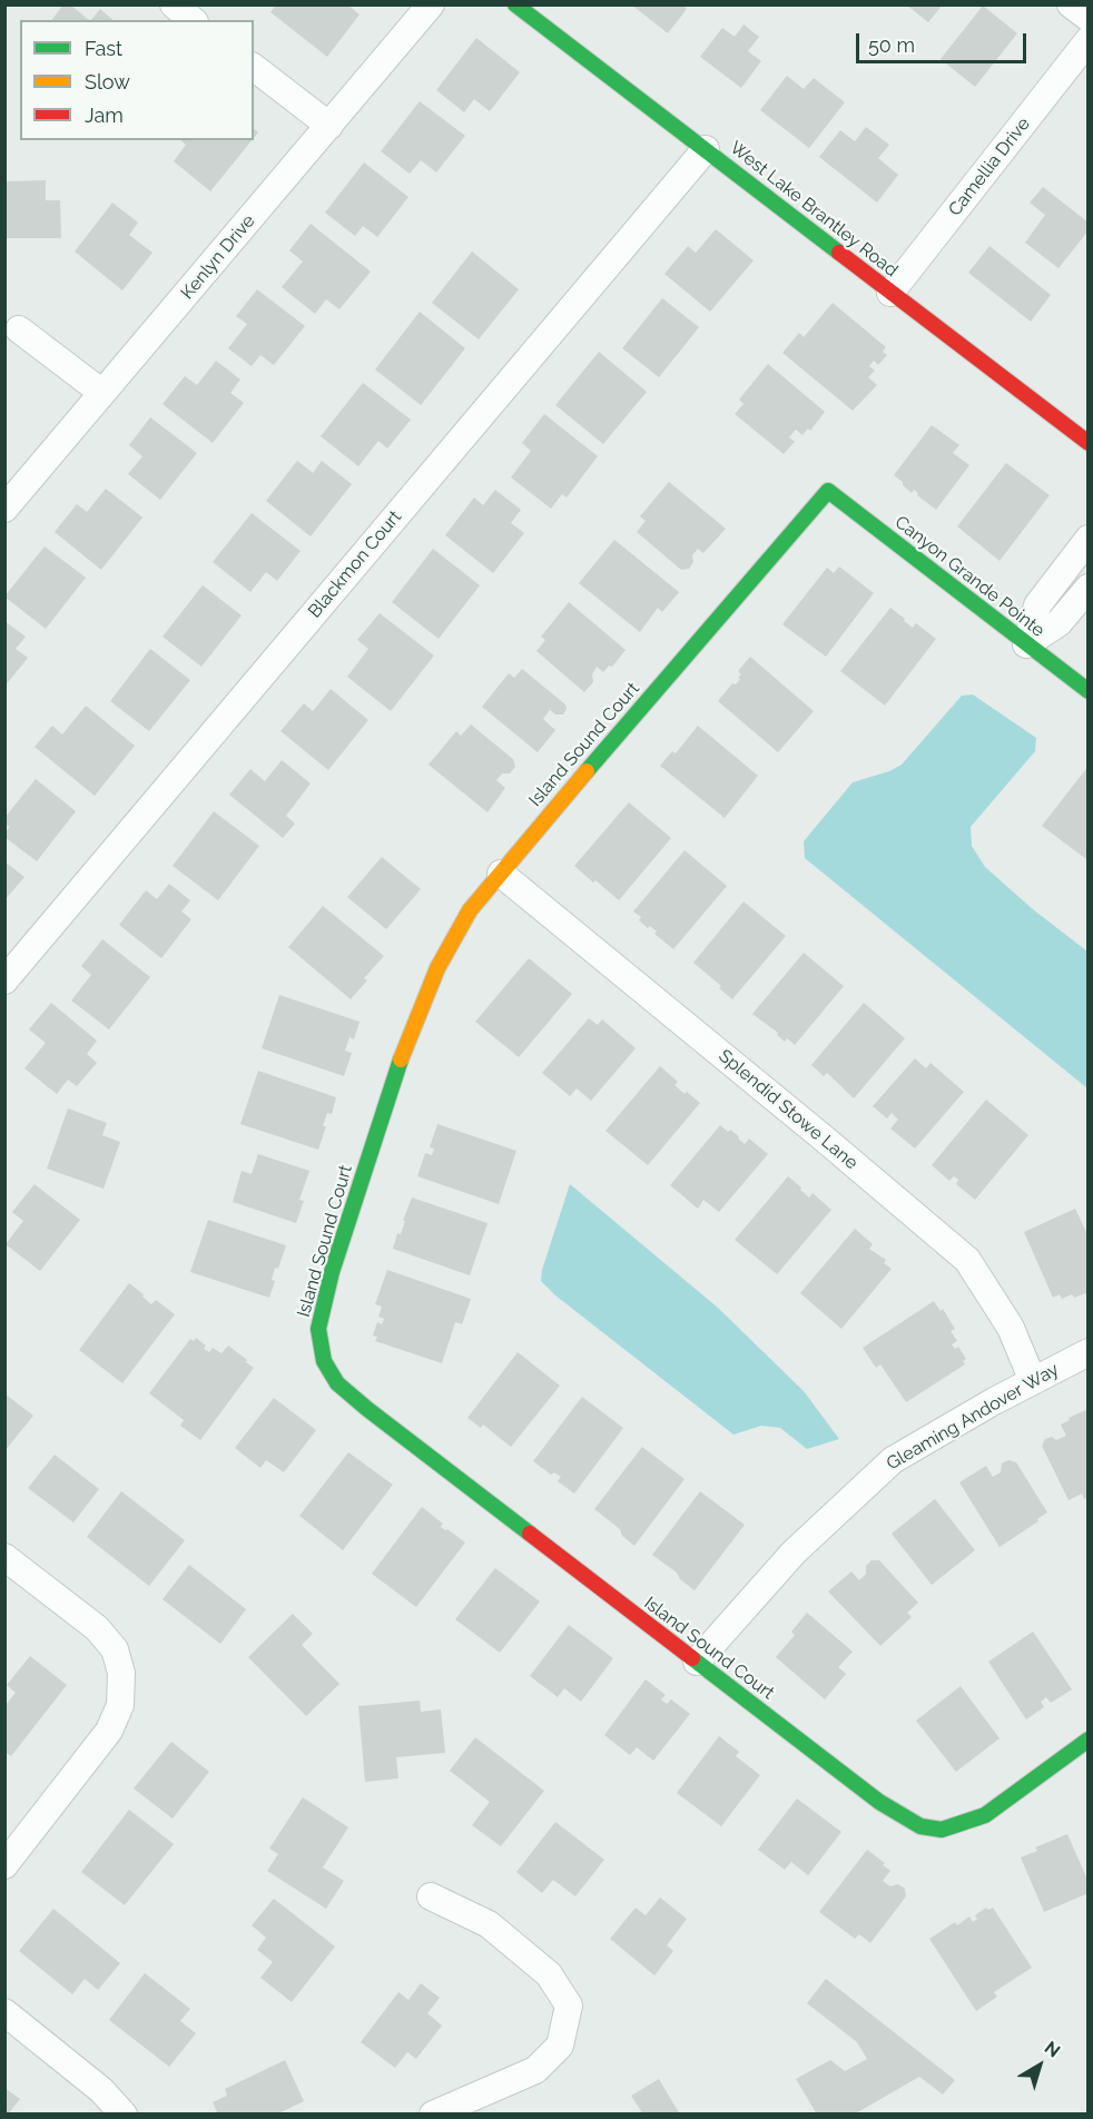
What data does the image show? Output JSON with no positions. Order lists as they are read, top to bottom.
{
  "streets": {
    "street": [
      "Camellia Drive",
      "West Lake Brantley Road",
      "Kenlyn Drive",
      "Blackmon Court",
      "Canyon Grande Pointe",
      "Island Sound Court",
      "Splendid Stowe Lane",
      "Gleaming Andover Way"
    ]
  },
  "crossings": [
    ["Camellia Drive", "West Lake Brantley Road"],
    ["West Lake Brantley Road", "Blackmon Court"],
    ["Canyon Grande Pointe", "Island Sound Court"],
    ["Island Sound Court", "Splendid Stowe Lane"],
    ["Island Sound Court", "Gleaming Andover Way"],
    ["Splendid Stowe Lane", "Gleaming Andover Way"]
  ],
  "legend": ["Fast", "Slow", "Jam"],
  "scale_bar": "50 m",
  "north": "top right"
}
